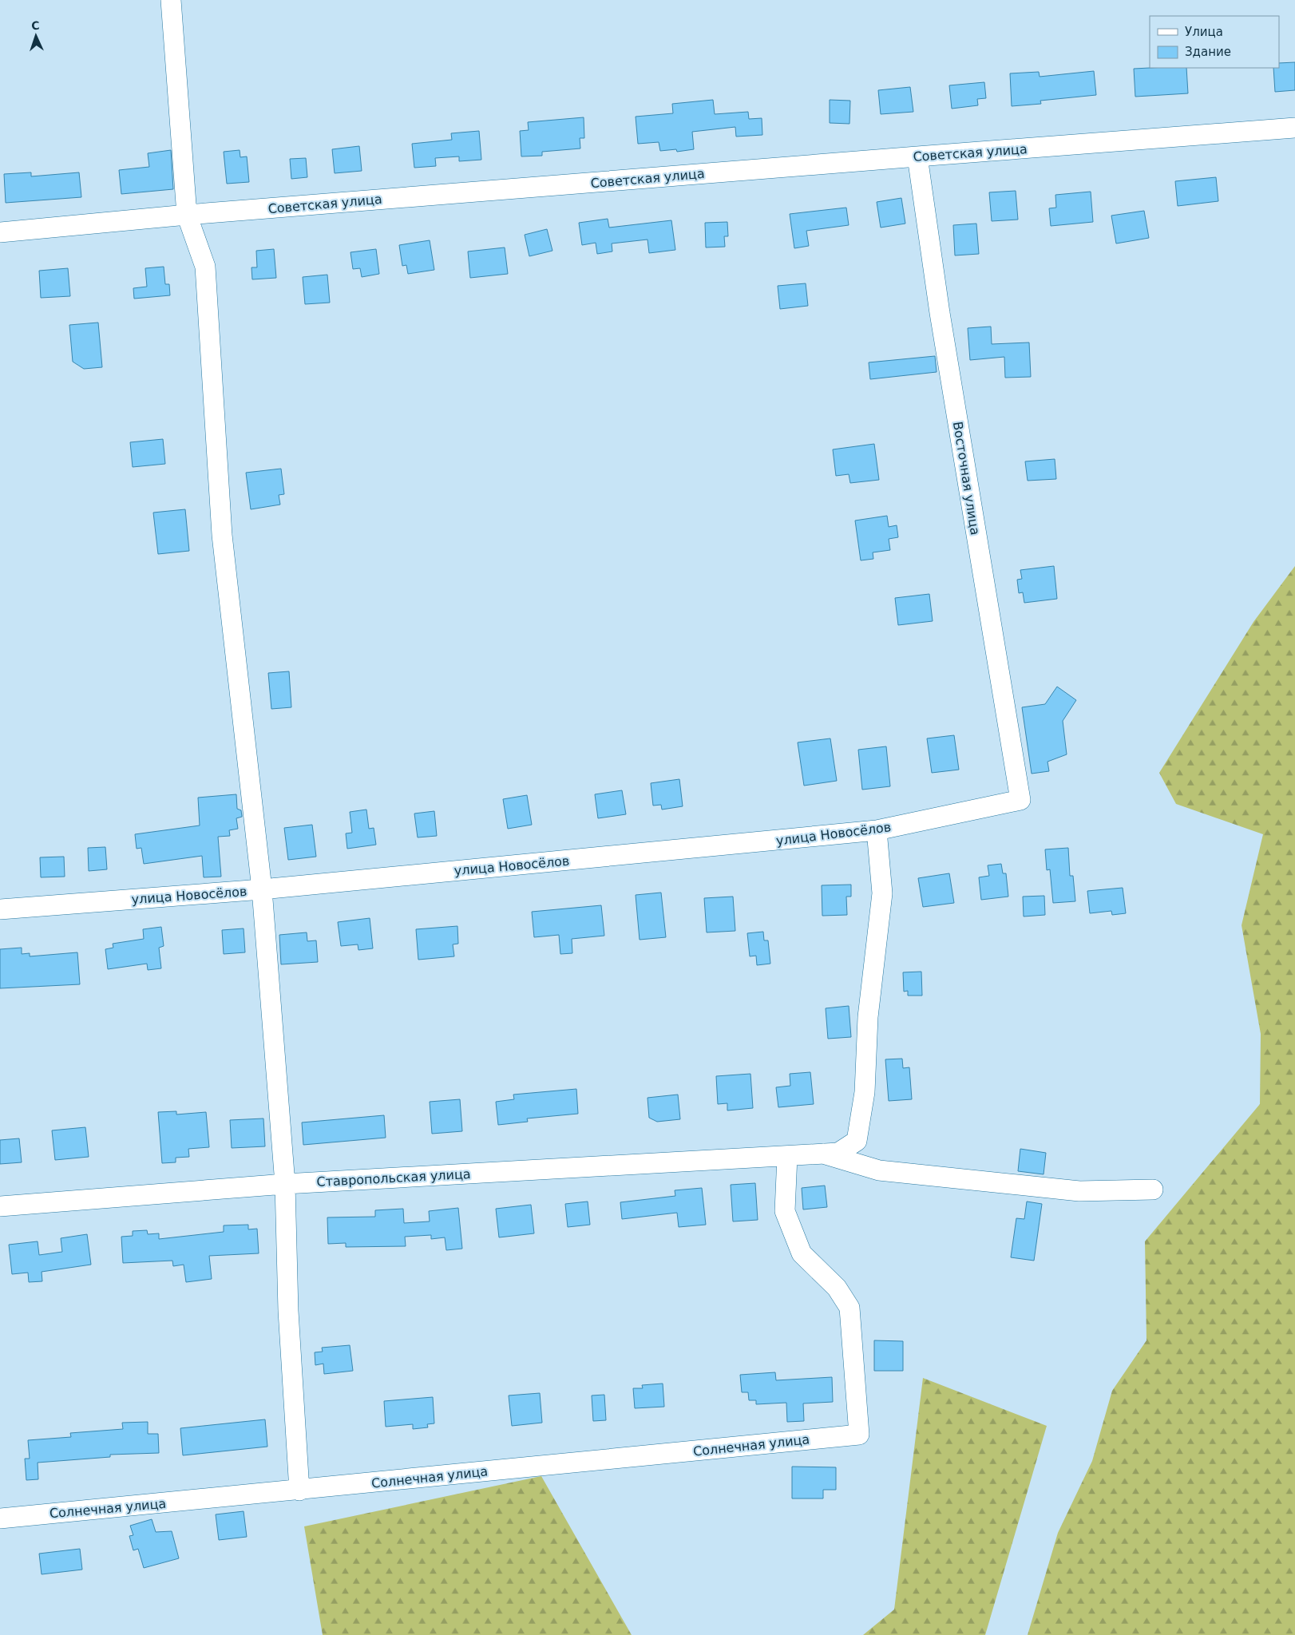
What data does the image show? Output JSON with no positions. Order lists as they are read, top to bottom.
{
  "streets": {
    "street": [
      "Советская улица",
      "Восточная улица",
      "улица Новосёлов",
      "Ставропольская улица",
      "Солнечная улица"
    ]
  },
  "crossings": [
    ["Советская улица", "Восточная улица"],
    ["Восточная улица", "улица Новосёлов"],
    ["Ставропольская улица", "Солнечная улица"]
  ],
  "legend": ["Улица", "Здание"],
  "north": "top"
}
